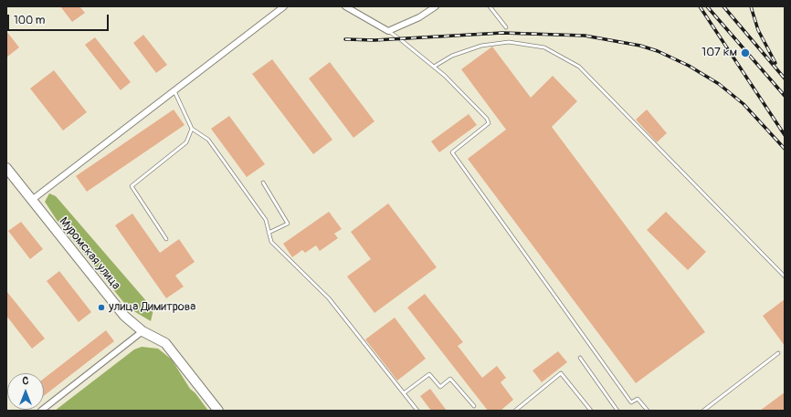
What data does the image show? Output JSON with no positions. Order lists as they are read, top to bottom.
{
  "streets": {
    "main road": ["Муромская улица"]
  },
  "places": ["107 км", "улица Димитрова"],
  "scale_bar": "100 m",
  "north": "top"
}
